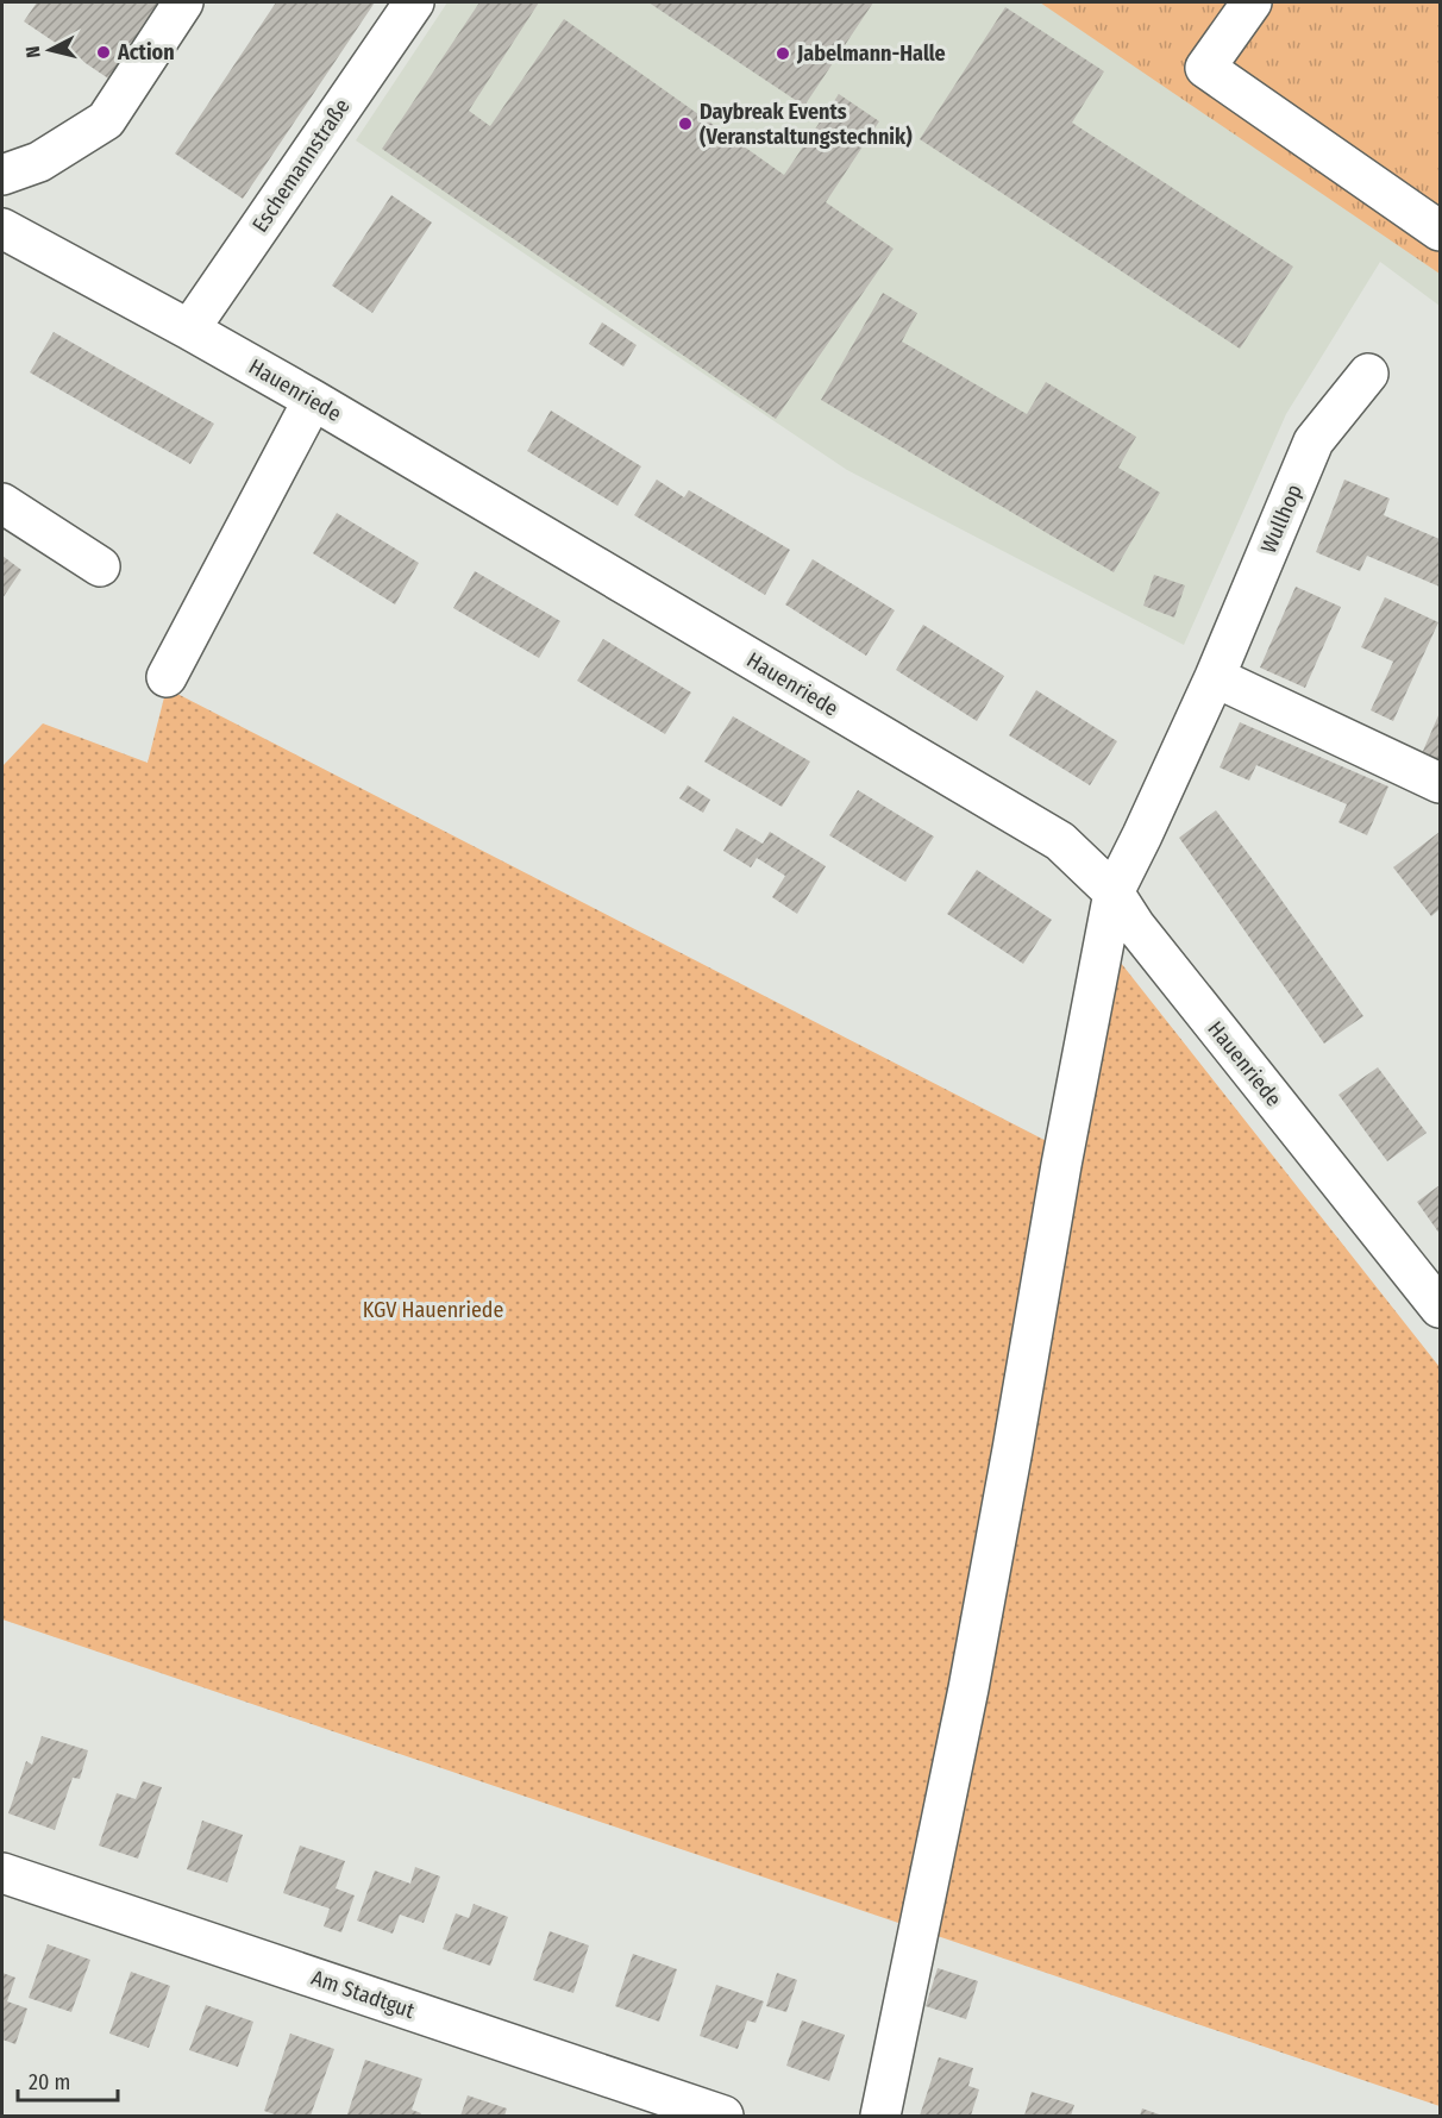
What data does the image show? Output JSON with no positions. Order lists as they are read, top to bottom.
{
  "streets": {
    "street": [
      "Eschemannstraße",
      "Hauenriede",
      "Wullhop",
      "Am Stadtgut"
    ]
  },
  "crossings": [
    ["Eschemannstraße", "Hauenriede"],
    ["Hauenriede", "Wullhop"]
  ],
  "parks": ["KGV Hauenriede"],
  "places": ["Action", "Jabelmann-Halle", "Daybreak Events (Veranstaltungstechnik)"],
  "scale_bar": "20 m",
  "north": "left"
}
